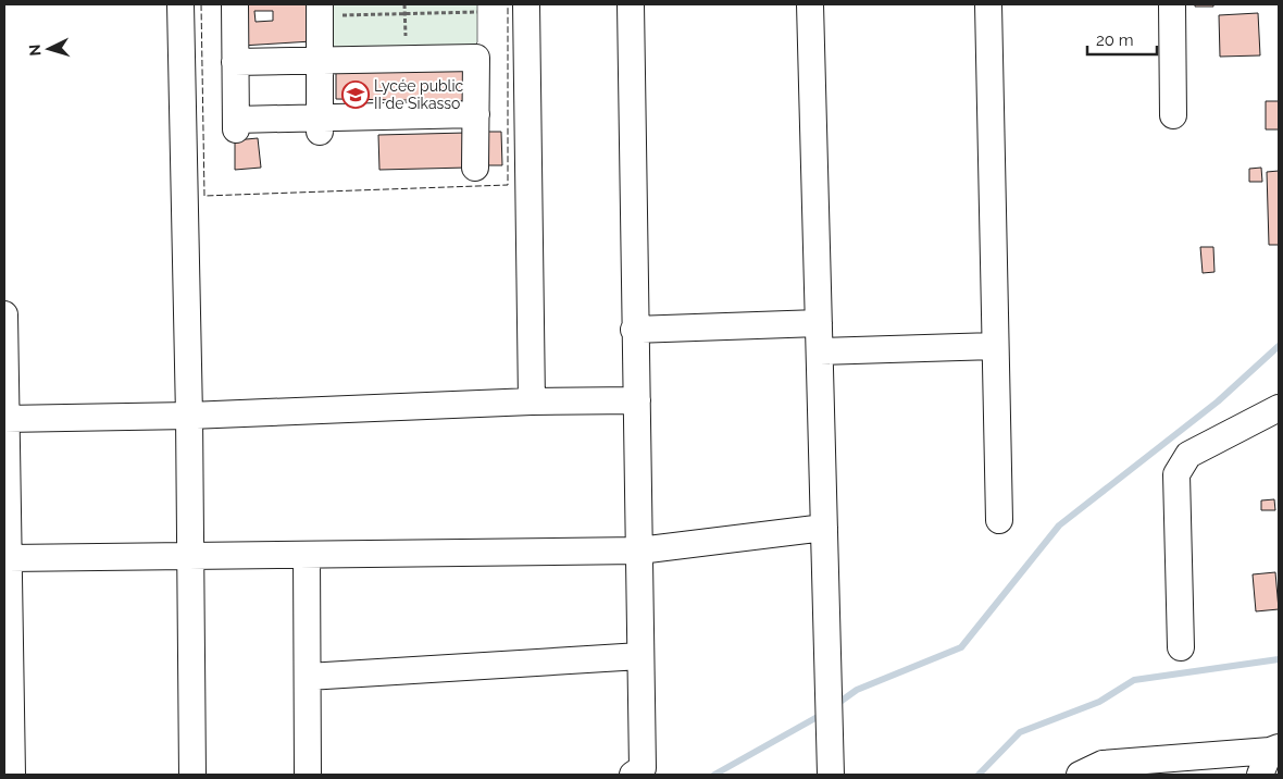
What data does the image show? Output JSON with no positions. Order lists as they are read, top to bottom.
{
  "places": {
    "school or university": ["Lycée public II de Sikasso"]
  },
  "scale_bar": "20 m",
  "north": "left"
}
